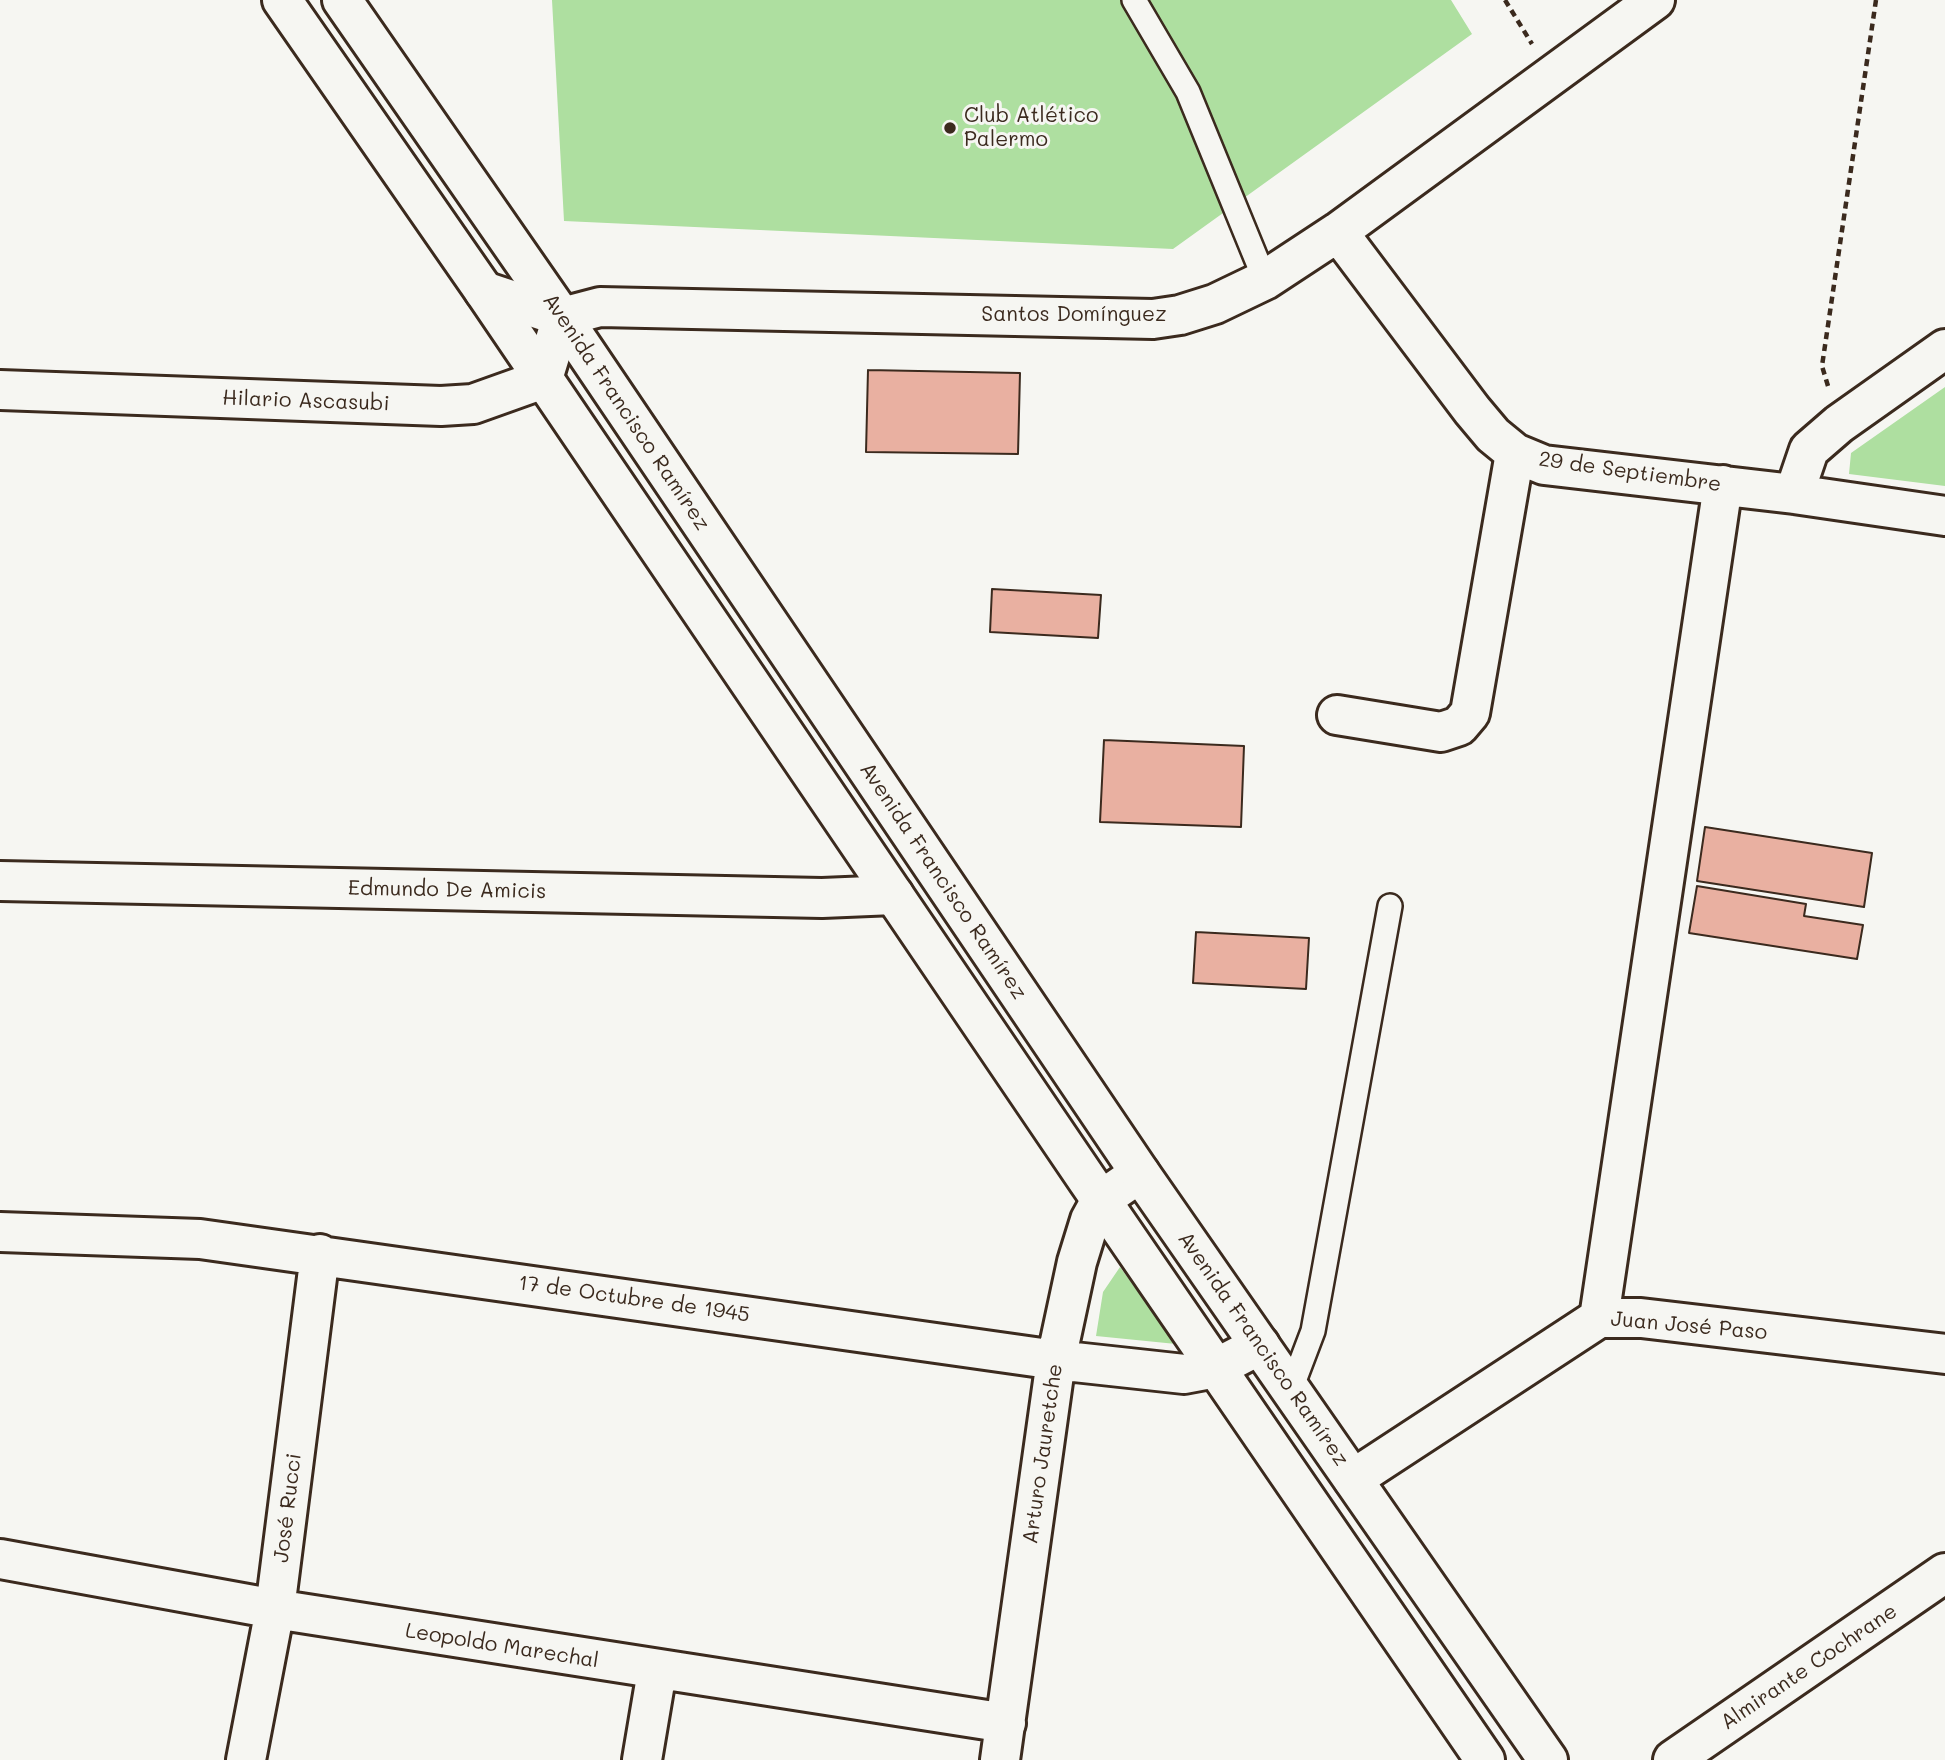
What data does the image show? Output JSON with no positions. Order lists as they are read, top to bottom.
{
  "streets": {
    "street": [
      "Santos Domínguez",
      "Hilario Ascasubi",
      "Avenida Francisco Ramírez",
      "29 de Septiembre",
      "Edmundo De Amicis",
      "17 de Octubre de 1945",
      "Juan José Paso",
      "Arturo Jauretche",
      "José Rucci",
      "Leopoldo Marechal",
      "Almirante Cochrane"
    ]
  },
  "crossings": [
    ["Santos Domínguez", "Avenida Francisco Ramírez"],
    ["Santos Domínguez", "29 de Septiembre"],
    ["Avenida Francisco Ramírez", "17 de Octubre de 1945"],
    ["Avenida Francisco Ramírez", "Juan José Paso"],
    ["17 de Octubre de 1945", "Arturo Jauretche"],
    ["17 de Octubre de 1945", "José Rucci"],
    ["Arturo Jauretche", "Leopoldo Marechal"],
    ["José Rucci", "Leopoldo Marechal"]
  ],
  "places": ["Club Atlético Palermo"]
}
